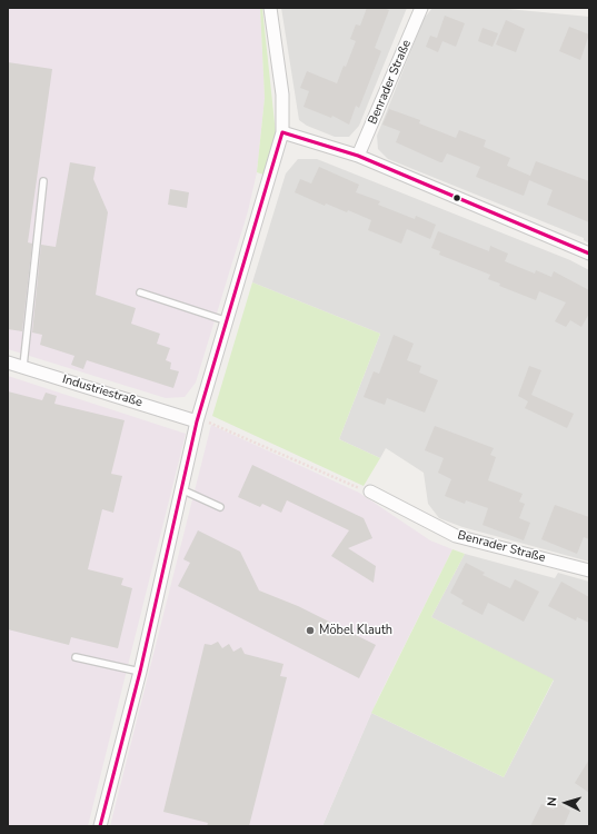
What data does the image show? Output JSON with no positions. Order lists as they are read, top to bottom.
{
  "streets": {
    "street": ["Benrader Straße", "Industriestraße"]
  },
  "places": ["Möbel Klauth"],
  "north": "left"
}
